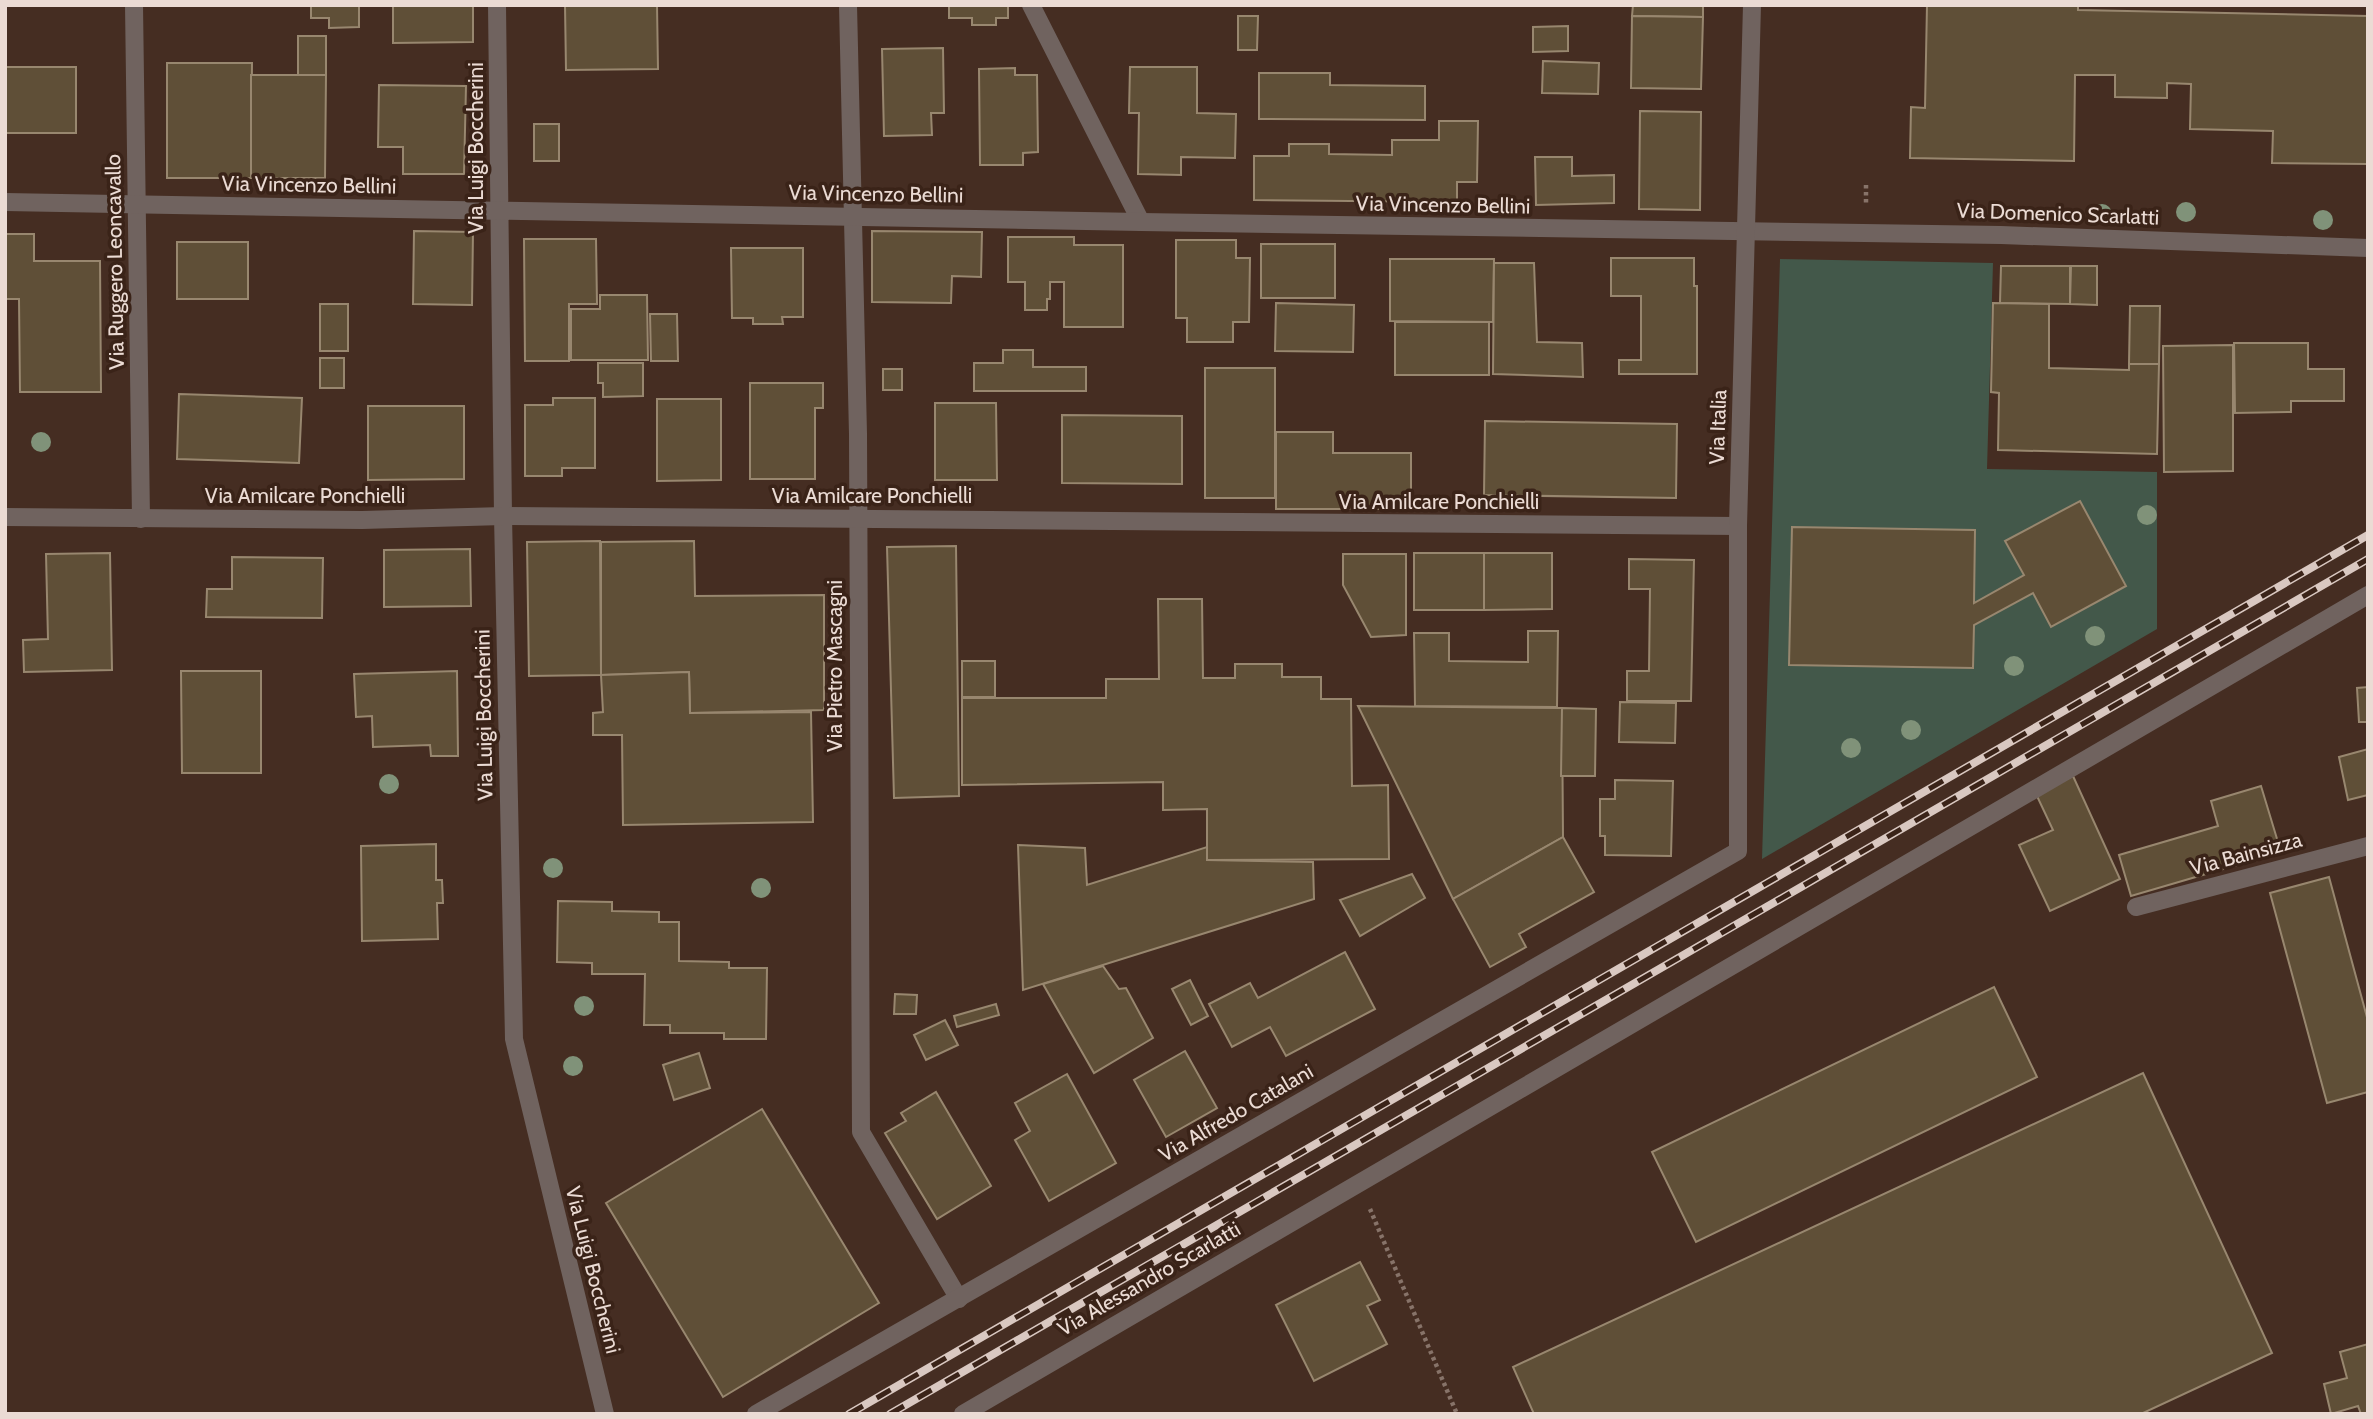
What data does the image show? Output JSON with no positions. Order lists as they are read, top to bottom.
{
  "streets": {
    "street": [
      "Via Luigi Boccherini",
      "Via Vincenzo Bellini",
      "Via Domenico Scarlatti",
      "Via Ruggero Leoncavallo",
      "Via Italia",
      "Via Amilcare Ponchielli",
      "Via Pietro Mascagni",
      "Via Bainsizza",
      "Via Alfredo Catalani",
      "Via Alessandro Scarlatti"
    ]
  },
  "crossings": [
    ["Via Luigi Boccherini", "Via Vincenzo Bellini"],
    ["Via Luigi Boccherini", "Via Amilcare Ponchielli"],
    ["Via Vincenzo Bellini", "Via Domenico Scarlatti"],
    ["Via Vincenzo Bellini", "Via Ruggero Leoncavallo"],
    ["Via Vincenzo Bellini", "Via Italia"],
    ["Via Vincenzo Bellini", "Via Pietro Mascagni"],
    ["Via Domenico Scarlatti", "Via Italia"],
    ["Via Ruggero Leoncavallo", "Via Amilcare Ponchielli"],
    ["Via Italia", "Via Amilcare Ponchielli"],
    ["Via Italia", "Via Alfredo Catalani"],
    ["Via Amilcare Ponchielli", "Via Pietro Mascagni"],
    ["Via Pietro Mascagni", "Via Alfredo Catalani"]
  ]
}
